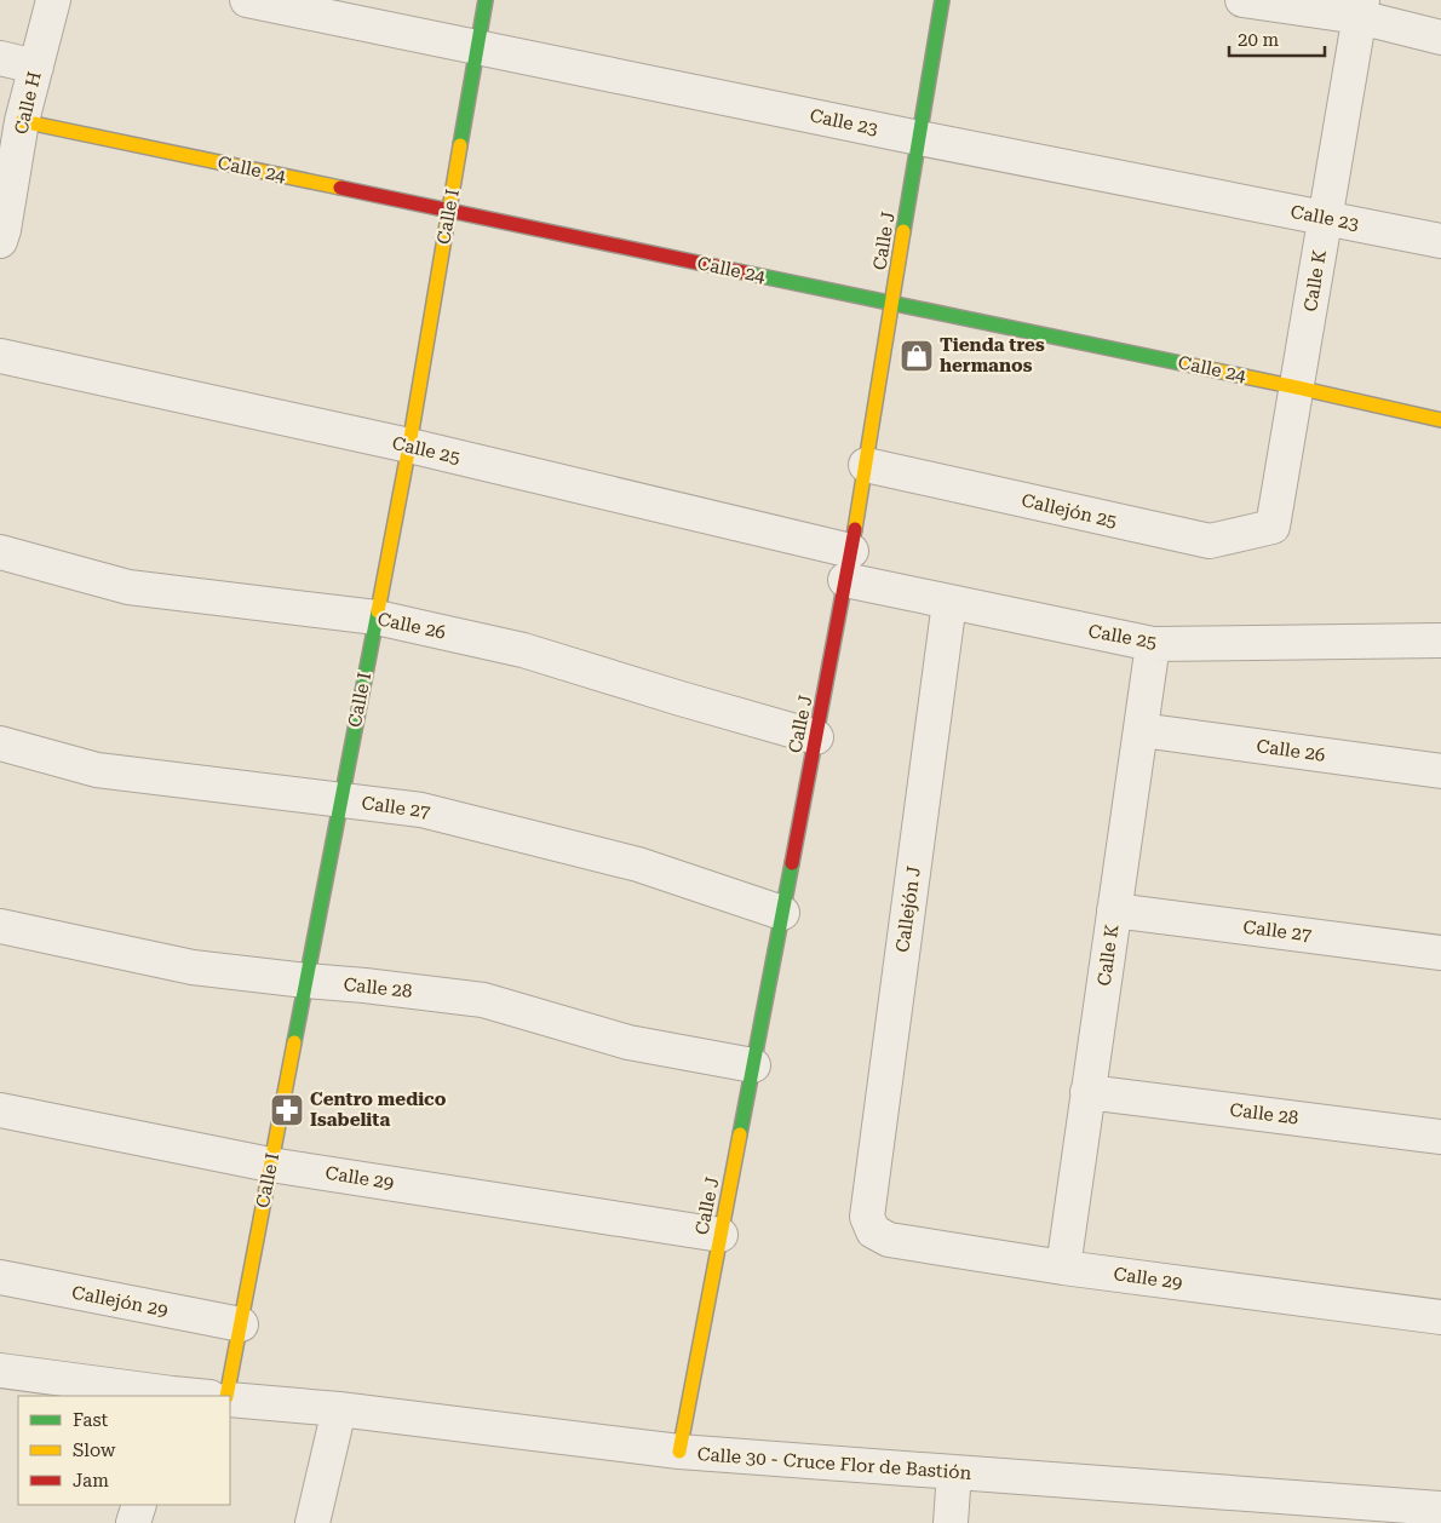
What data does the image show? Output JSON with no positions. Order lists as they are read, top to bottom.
{
  "streets": {
    "street": [
      "Calle H",
      "Calle 23",
      "Calle 24",
      "Calle I",
      "Calle J",
      "Calle K",
      "Calle 25",
      "Callejón 25",
      "Calle 26",
      "Calle 27",
      "Callejón J",
      "Calle 28",
      "Calle 29",
      "Callejón 29",
      "Calle 30 - Cruce Flor de Bastión"
    ]
  },
  "crossings": [
    ["Calle H", "Calle 24"],
    ["Calle 23", "Calle I"],
    ["Calle 23", "Calle J"],
    ["Calle 23", "Calle K"],
    ["Calle 24", "Calle I"],
    ["Calle 24", "Calle J"],
    ["Calle 24", "Calle K"],
    ["Calle I", "Calle 25"],
    ["Calle I", "Calle 26"],
    ["Calle I", "Calle 27"],
    ["Calle I", "Calle 28"],
    ["Calle I", "Calle 29"],
    ["Calle I", "Callejón 29"],
    ["Calle J", "Calle 25"],
    ["Calle J", "Callejón 25"],
    ["Calle J", "Calle 26"],
    ["Calle J", "Calle 27"],
    ["Calle J", "Calle 28"],
    ["Calle J", "Calle 29"],
    ["Calle J", "Calle 30 - Cruce Flor de Bastión"],
    ["Calle K", "Calle 25"],
    ["Calle K", "Callejón 25"],
    ["Calle K", "Calle 26"],
    ["Calle K", "Calle 27"],
    ["Calle K", "Calle 28"],
    ["Calle K", "Calle 29"],
    ["Calle 25", "Callejón J"],
    ["Callejón J", "Calle 29"]
  ],
  "places": {
    "shop": ["Tienda tres hermanos"],
    "pharmacy": ["Centro medico Isabelita"]
  },
  "legend": ["Fast", "Slow", "Jam"],
  "scale_bar": "20 m"
}
